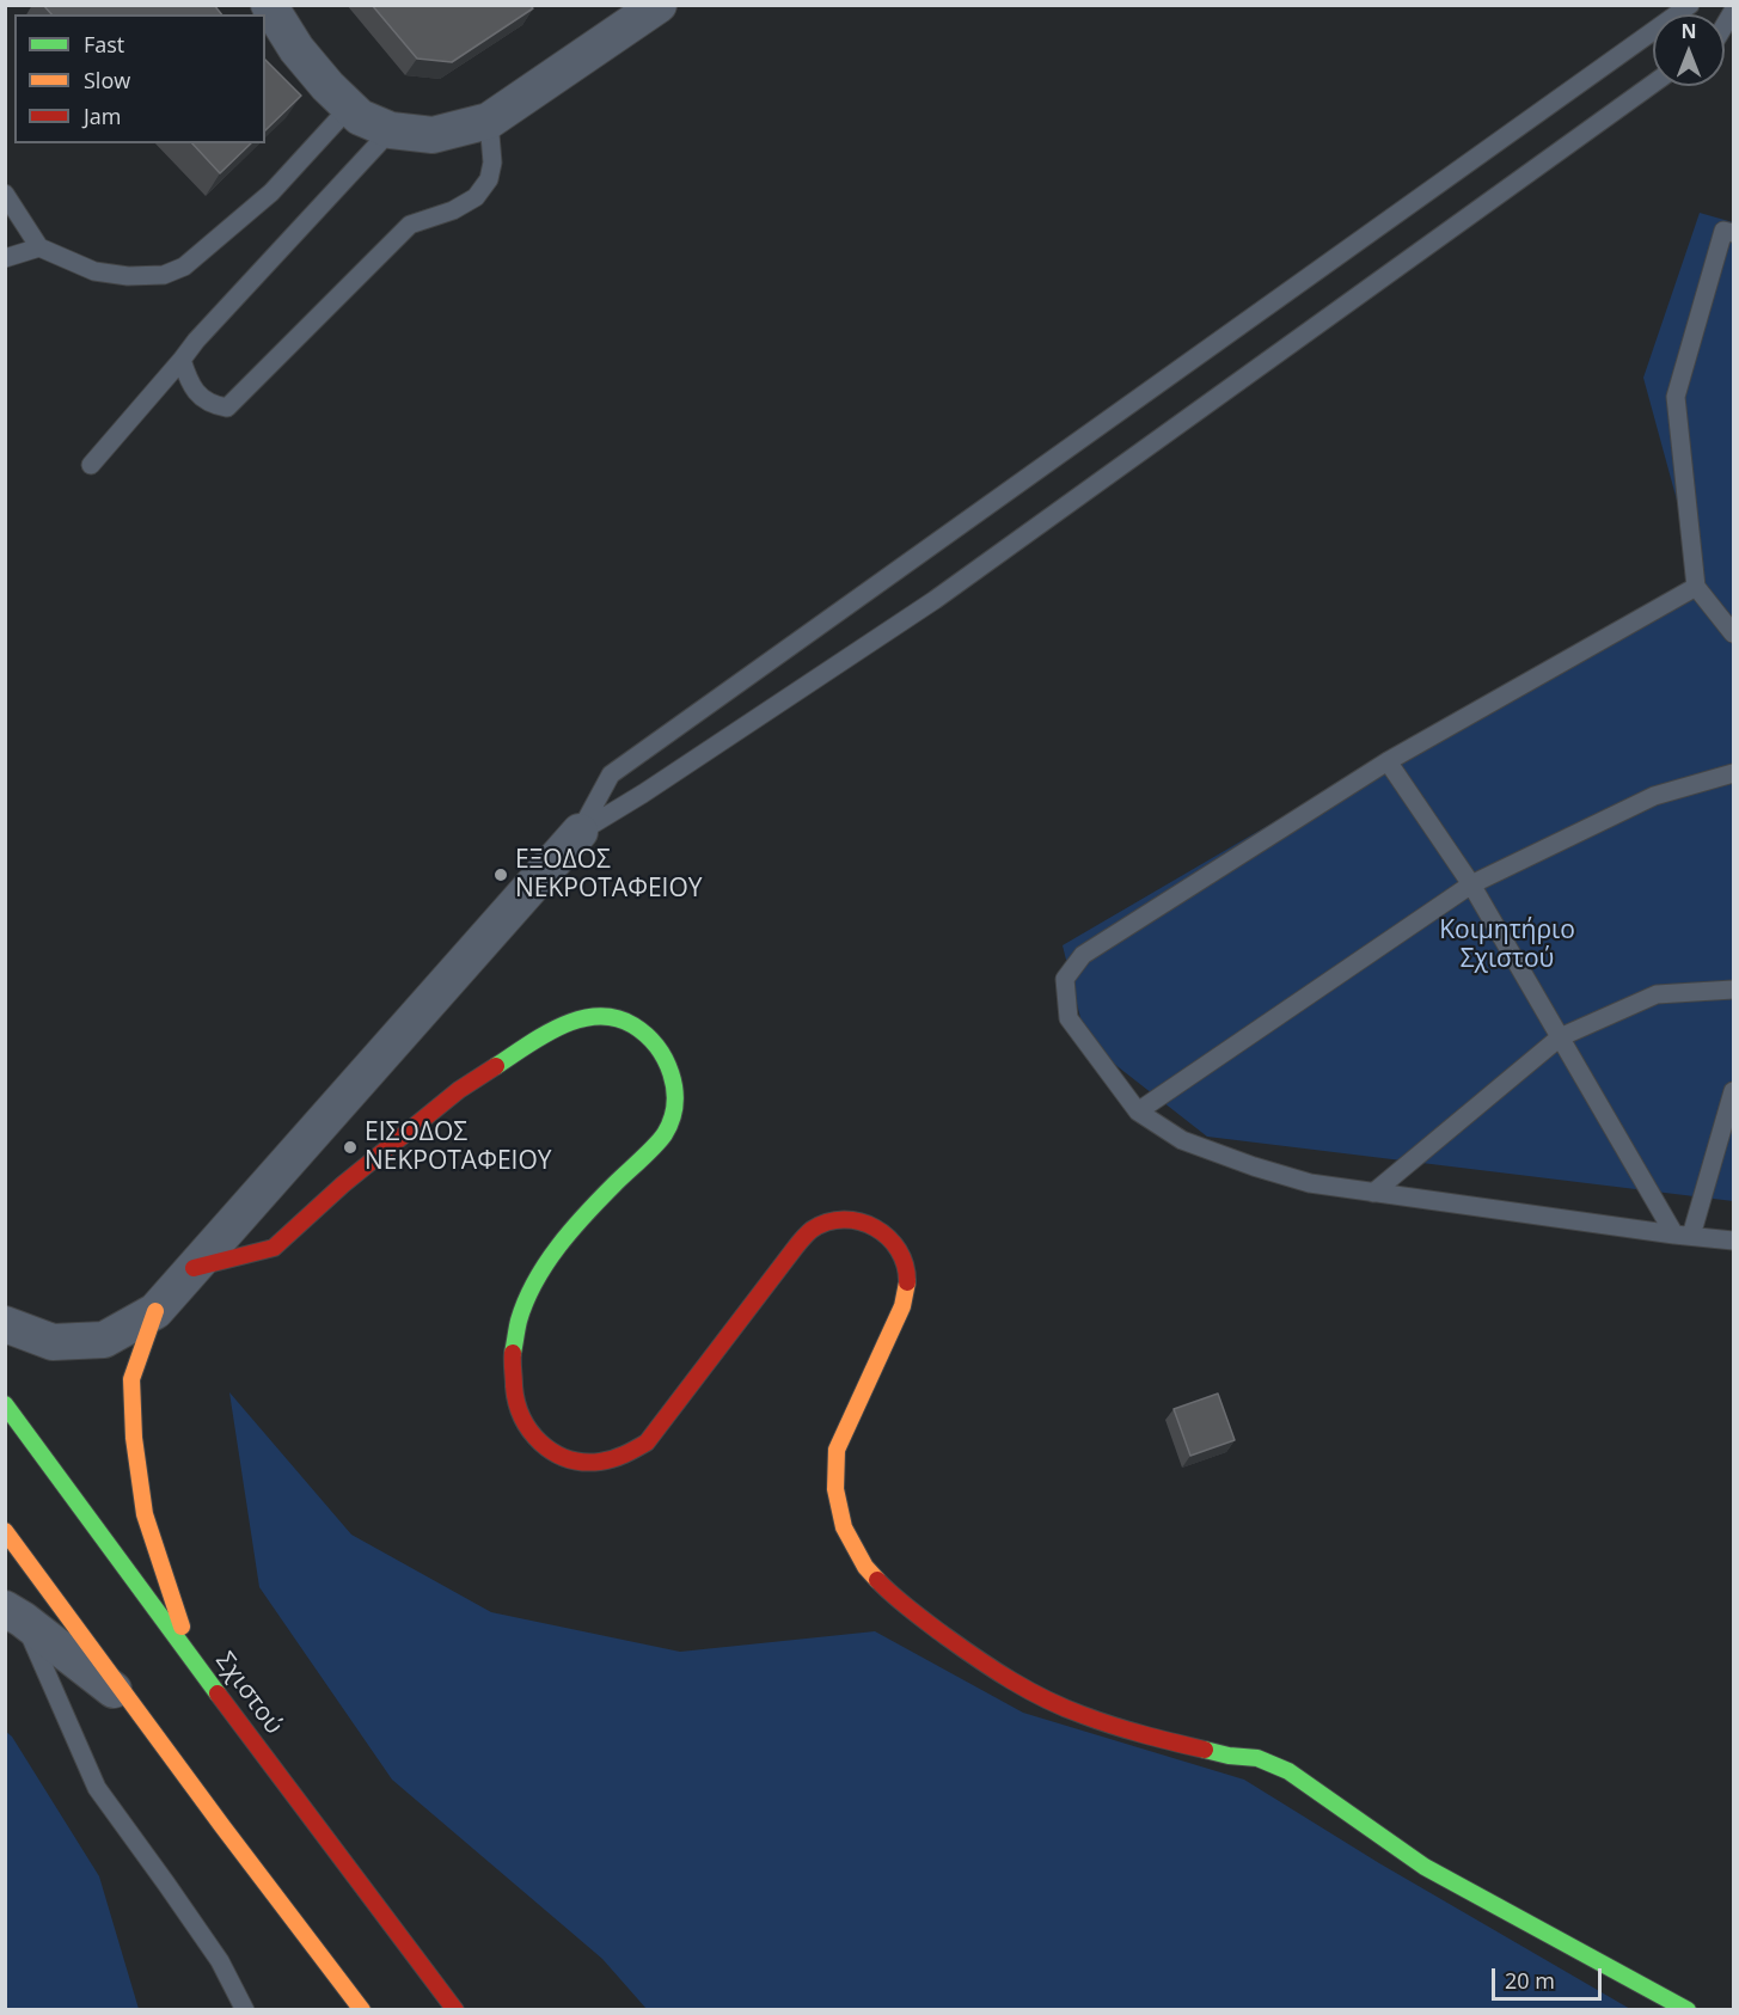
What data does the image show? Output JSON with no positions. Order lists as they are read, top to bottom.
{
  "streets": {
    "street": ["Σχιστού"]
  },
  "parks": ["Κοιμητήριο Σχιστού"],
  "places": ["ΕΞΟΔΟΣ ΝΕΚΡΟΤΑΦΕΙΟΥ", "ΕΙΣΟΔΟΣ ΝΕΚΡΟΤΑΦΕΙΟΥ"],
  "legend": ["Fast", "Slow", "Jam"],
  "scale_bar": "20 m",
  "north": "top"
}
